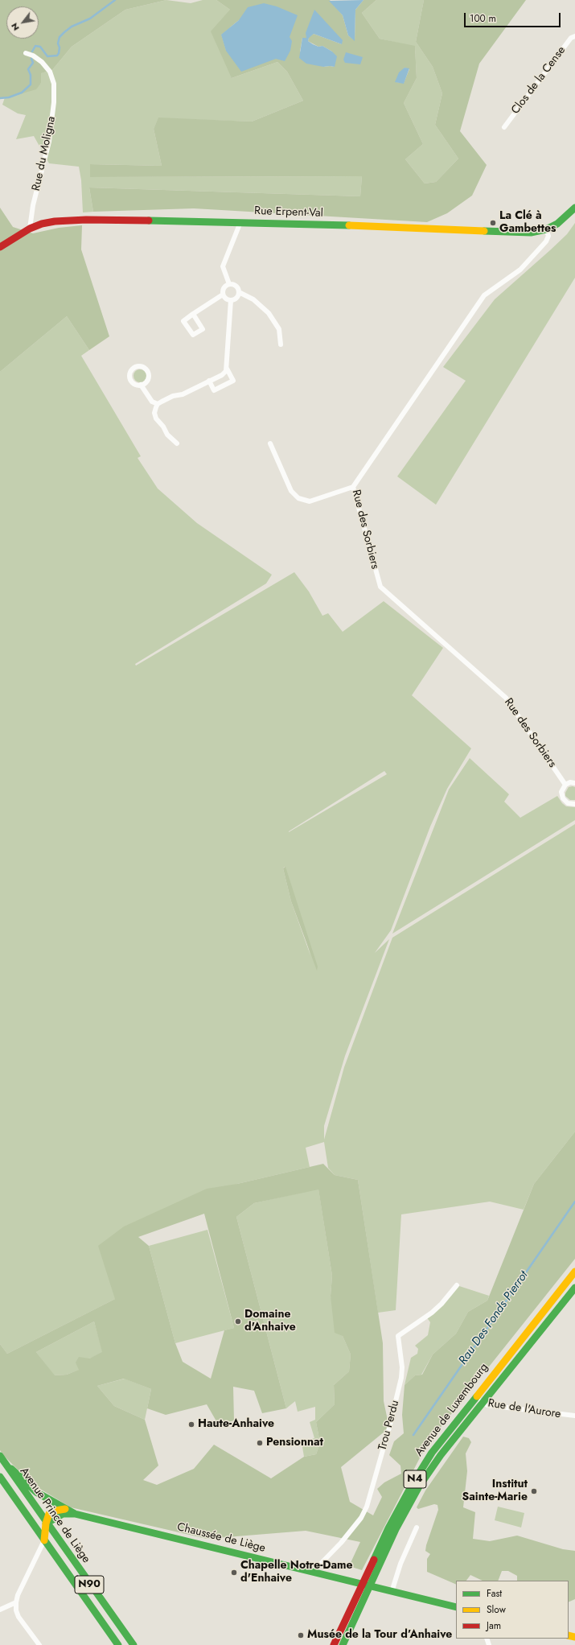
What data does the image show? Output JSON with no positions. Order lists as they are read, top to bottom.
{
  "streets": {
    "main road": [
      "Rue Erpent-Val",
      "Avenue de Luxembourg",
      "N4",
      "Avenue Prince de Liège",
      "Chaussée de Liège",
      "N90"
    ],
    "street": [
      "Clos de la Cense",
      "Rue du Moligna",
      "Rue des Sorbiers",
      "Rue de l'Aurore",
      "Trou Perdu"
    ]
  },
  "crossings": [
    ["Rue du Moligna", "Rue Erpent-Val"],
    ["Rue Erpent-Val", "Rue des Sorbiers"],
    ["Rue de l'Aurore", "Avenue de Luxembourg"],
    ["Trou Perdu", "Chaussée de Liège"],
    ["Avenue Prince de Liège", "Chaussée de Liège"],
    ["Avenue Prince de Liège", "N90"]
  ],
  "water": ["Rau Des Fonds Pierrot"],
  "places": [
    "La Clé à Gambettes",
    "Domaine d'Anhaive",
    "Haute-Anhaive",
    "Pensionnat",
    "Institut Sainte-Marie",
    "Chapelle Notre-Dame d'Enhaive",
    "Musée de la Tour d’Anhaive"
  ],
  "legend": ["Fast", "Slow", "Jam"],
  "scale_bar": "100 m",
  "north": "bottom left"
}
